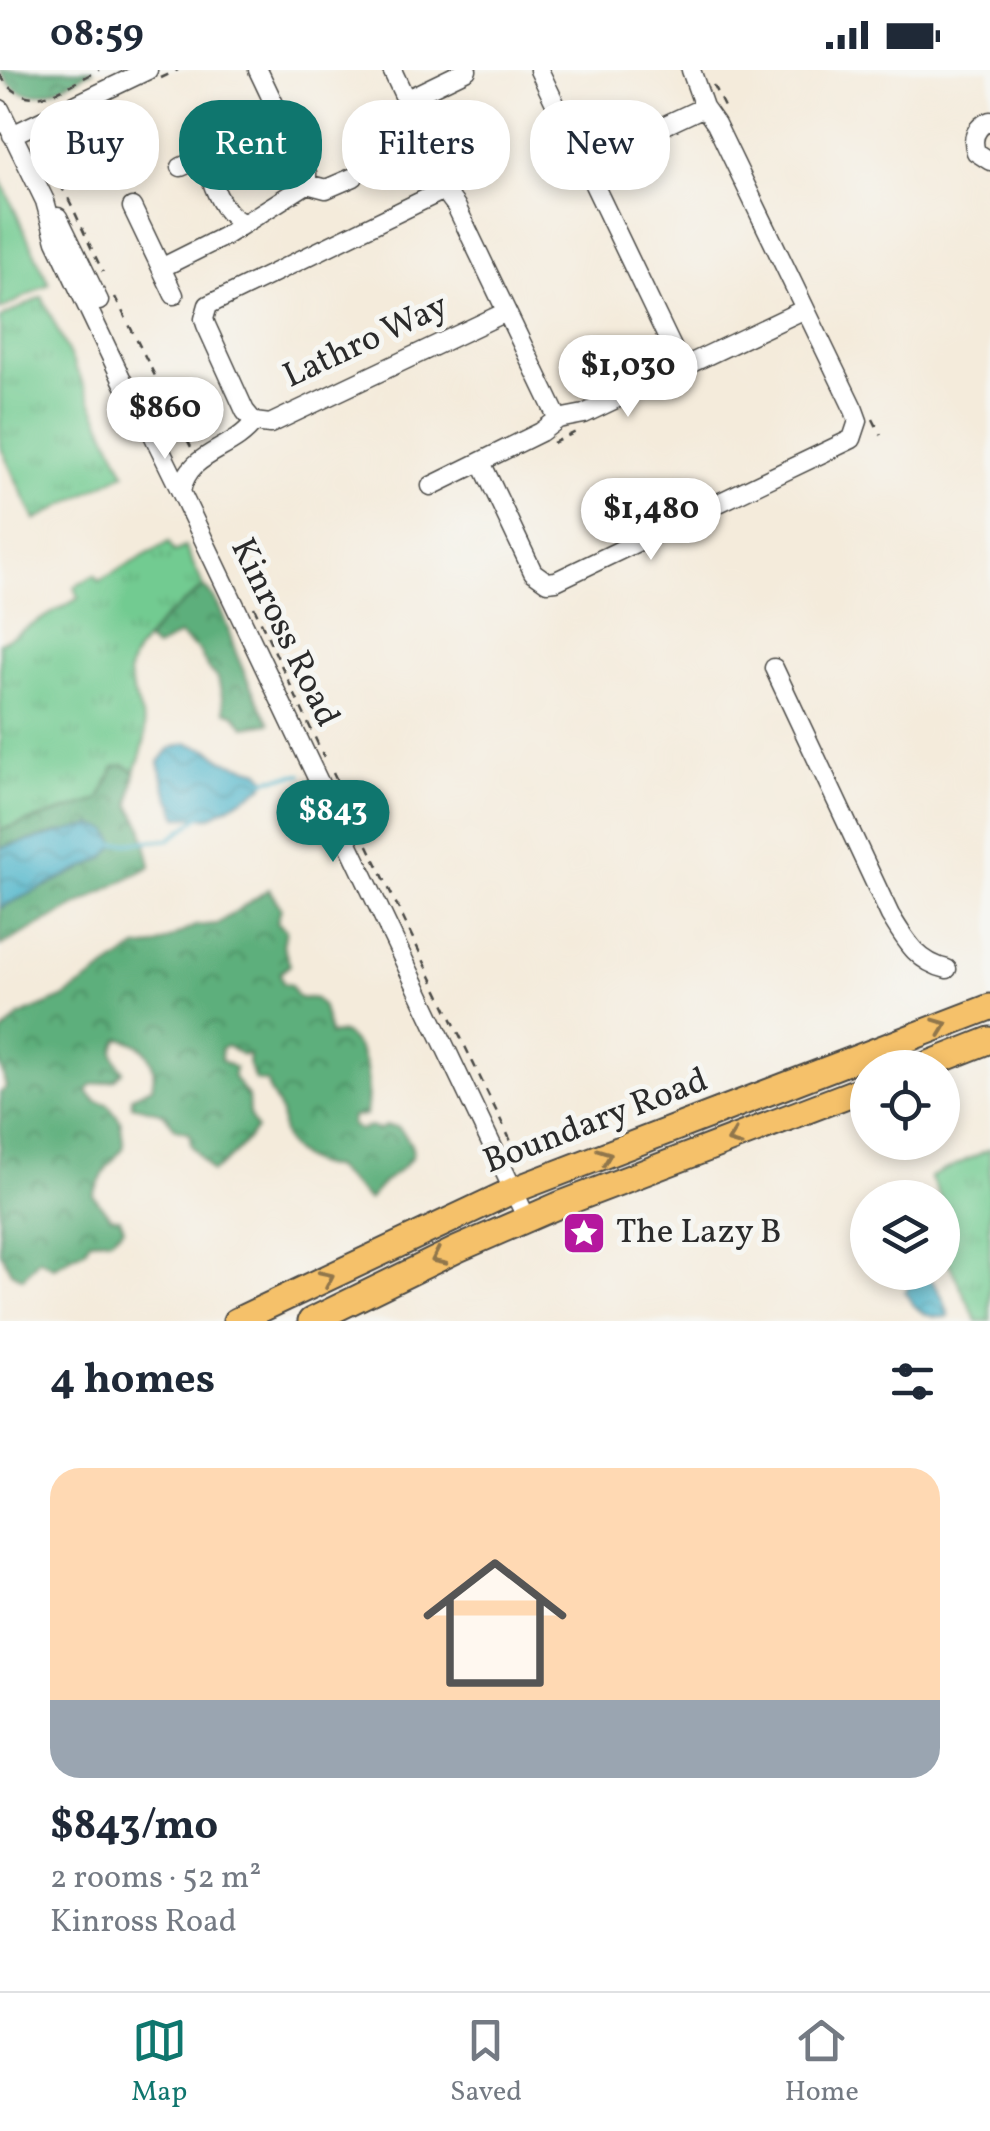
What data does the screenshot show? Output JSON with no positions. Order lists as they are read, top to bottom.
{
  "streets": {
    "highway": ["Boundary Road"],
    "street": ["Lathro Way", "Kinross Road"]
  },
  "crossings": [
    ["Kinross Road", "Boundary Road"]
  ],
  "places": {
    "place": ["The Lazy B"]
  },
  "page": {
    "status": "08:59",
    "chip": [
      "Buy",
      "Rent",
      "Filters",
      "New"
    ],
    "price": [
      "$1,030",
      "$860",
      "$1,480",
      "$843"
    ],
    "heading": "4 homes",
    "list": [
      {
        "name": "$843/mo",
        "note": "2 rooms · 52 m² · Kinross Road"
      }
    ],
    "tabs": ["Map", "Saved", "Home"]
  }
}
